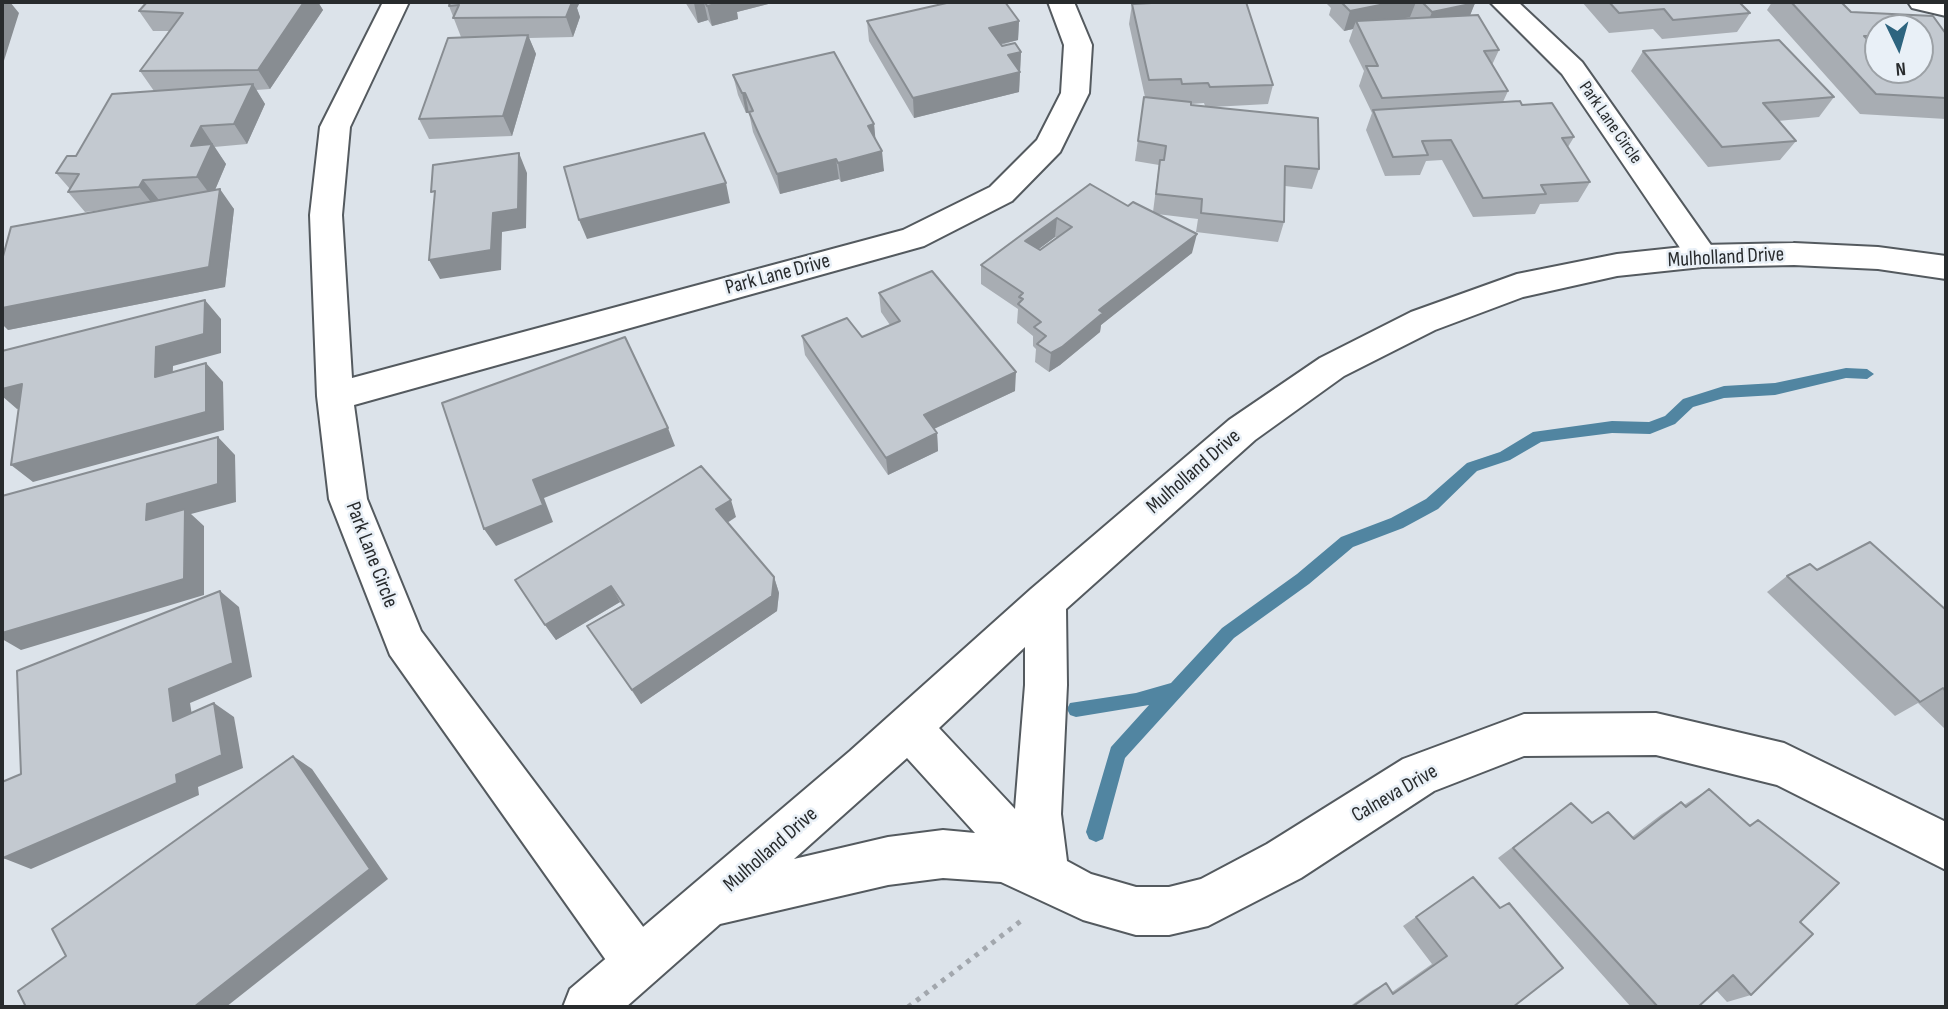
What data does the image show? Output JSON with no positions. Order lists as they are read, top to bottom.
{
  "streets": {
    "street": [
      "Park Lane Circle",
      "Mulholland Drive",
      "Park Lane Drive",
      "Calneva Drive"
    ]
  },
  "crossings": [
    ["Park Lane Circle", "Mulholland Drive"],
    ["Park Lane Circle", "Park Lane Drive"],
    ["Mulholland Drive", "Calneva Drive"]
  ],
  "north": "bottom"
}
